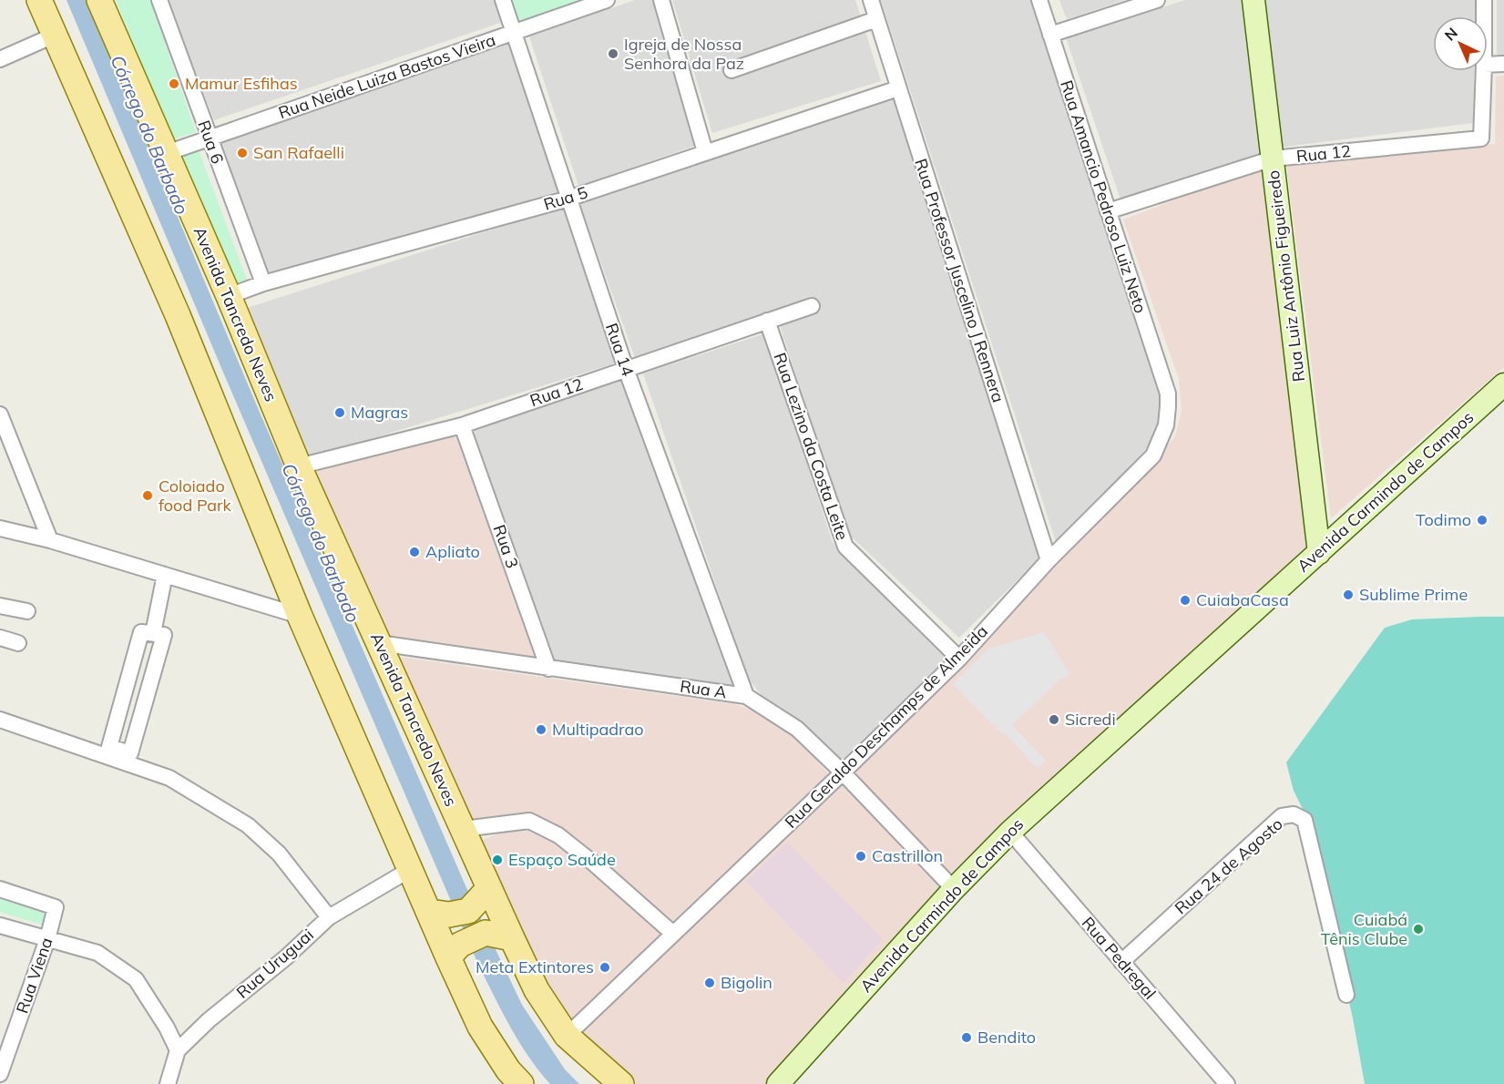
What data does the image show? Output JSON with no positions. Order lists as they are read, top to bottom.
{
  "streets": {
    "main road": ["Rua Luiz Antônio Figueiredo", "Avenida Tancredo Neves", "Avenida Carmindo de Campos"],
    "street": [
      "Rua Neide Luiza Bastos Vieira",
      "Rua 6",
      "Rua 12",
      "Rua Amancio Pedroso Luiz Neto",
      "Rua 5",
      "Rua Professor Juscelino J Rennera",
      "Rua 14",
      "Rua Lezino da Costa Leite",
      "Rua 3",
      "Rua A",
      "Rua Geraldo Deschamps de Almeida",
      "Rua 24 de Agosto",
      "Rua Pedregal",
      "Rua Uruguai",
      "Rua Viena"
    ]
  },
  "crossings": [
    ["Rua Neide Luiza Bastos Vieira", "Rua 6"],
    ["Rua Neide Luiza Bastos Vieira", "Avenida Tancredo Neves"],
    ["Rua Neide Luiza Bastos Vieira", "Rua 14"],
    ["Rua 6", "Rua 5"],
    ["Rua 12", "Rua Amancio Pedroso Luiz Neto"],
    ["Rua 12", "Rua Luiz Antônio Figueiredo"],
    ["Rua 12", "Avenida Tancredo Neves"],
    ["Rua 12", "Rua 14"],
    ["Rua 12", "Rua Lezino da Costa Leite"],
    ["Rua 12", "Rua 3"],
    ["Rua Amancio Pedroso Luiz Neto", "Rua Geraldo Deschamps de Almeida"],
    ["Rua 5", "Rua Professor Juscelino J Rennera"],
    ["Rua 5", "Avenida Tancredo Neves"],
    ["Rua 5", "Rua 14"],
    ["Rua Luiz Antônio Figueiredo", "Avenida Carmindo de Campos"],
    ["Rua Professor Juscelino J Rennera", "Rua Geraldo Deschamps de Almeida"],
    ["Avenida Tancredo Neves", "Rua A"],
    ["Avenida Tancredo Neves", "Rua Geraldo Deschamps de Almeida"],
    ["Rua 14", "Rua A"],
    ["Rua Lezino da Costa Leite", "Rua Geraldo Deschamps de Almeida"],
    ["Avenida Carmindo de Campos", "Rua A"],
    ["Avenida Carmindo de Campos", "Rua Pedregal"],
    ["Rua 3", "Rua A"],
    ["Rua A", "Rua Geraldo Deschamps de Almeida"],
    ["Rua 24 de Agosto", "Rua Pedregal"]
  ],
  "water": ["Córrego do Barbado"],
  "places": [
    "Igreja de Nossa Senhora da Paz",
    "Mamur Esfihas",
    "San Rafaelli",
    "Magras",
    "Coloiado food Park",
    "Todimo",
    "Apliato",
    "Sublime Prime",
    "CuiabaCasa",
    "Sicredi",
    "Multipadrao",
    "Castrillon",
    "Espaço Saúde",
    "Cuiabá Tênis Clube",
    "Meta Extintores",
    "Bigolin",
    "Bendito"
  ],
  "north": "top left"
}
